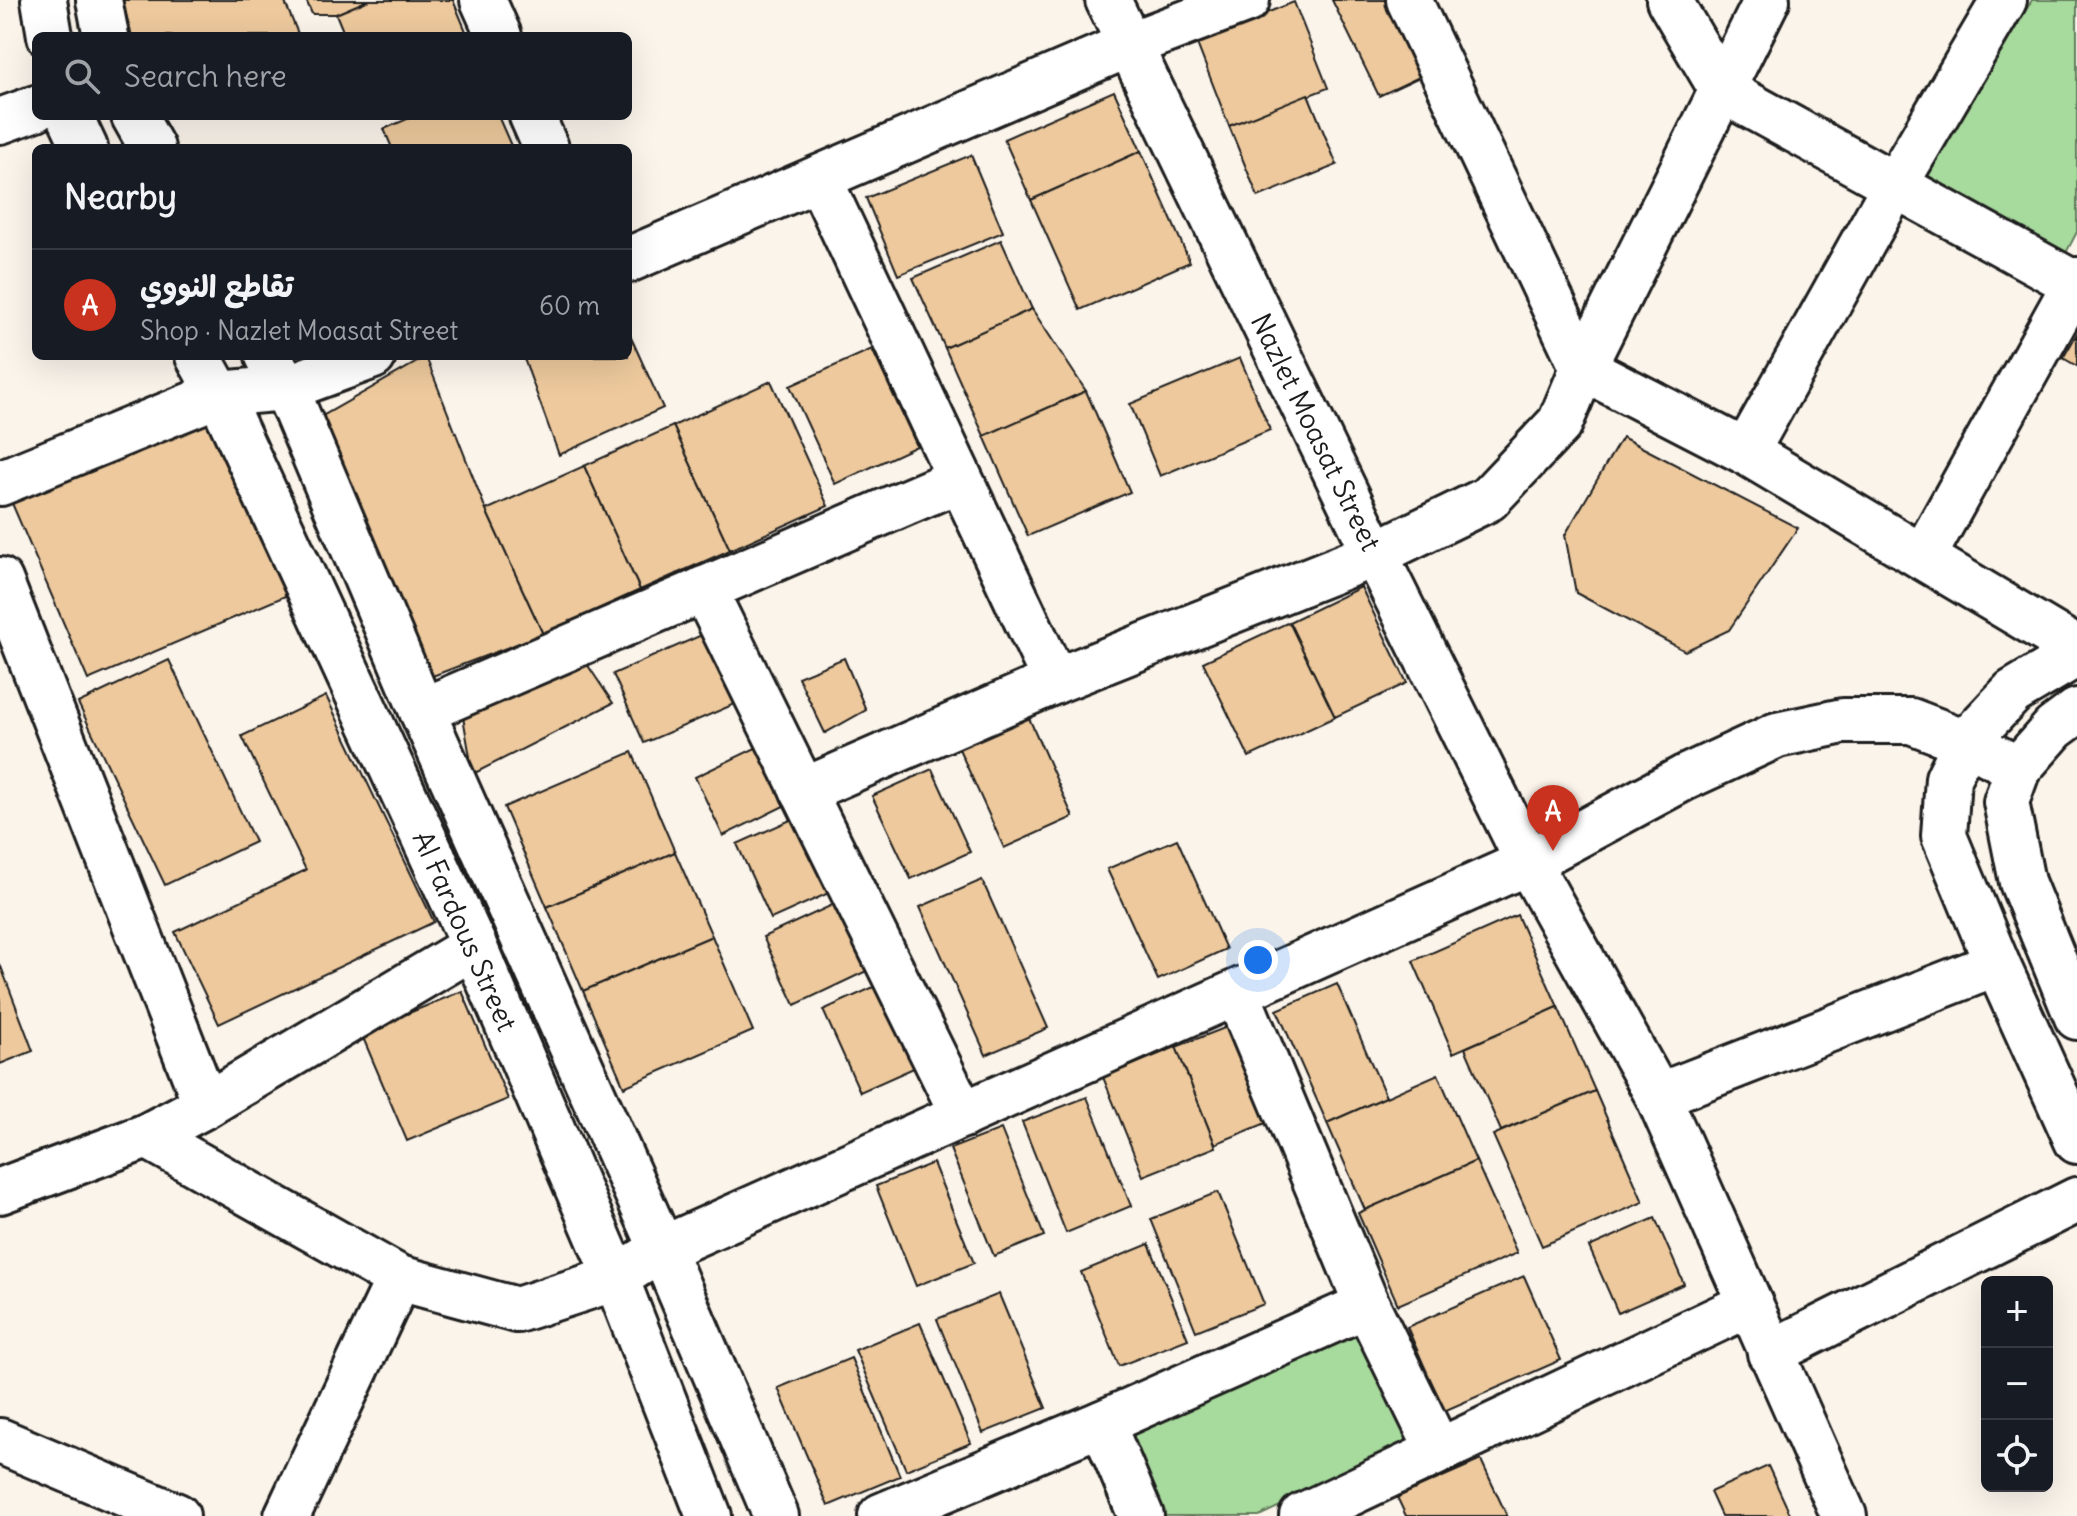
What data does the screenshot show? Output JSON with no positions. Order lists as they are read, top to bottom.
{
  "streets": {
    "street": ["Nazlet Moasat Street", "Al Fardous Street"]
  },
  "page": {
    "search": "Search here",
    "heading": "Nearby",
    "list": [
      {
        "mark": "A",
        "name": "تقاطع النووي",
        "note": "Shop · Nazlet Moasat Street",
        "value": "60 m"
      }
    ],
    "pins": "A",
    "map_buttons": ["+", "−"]
  }
}
